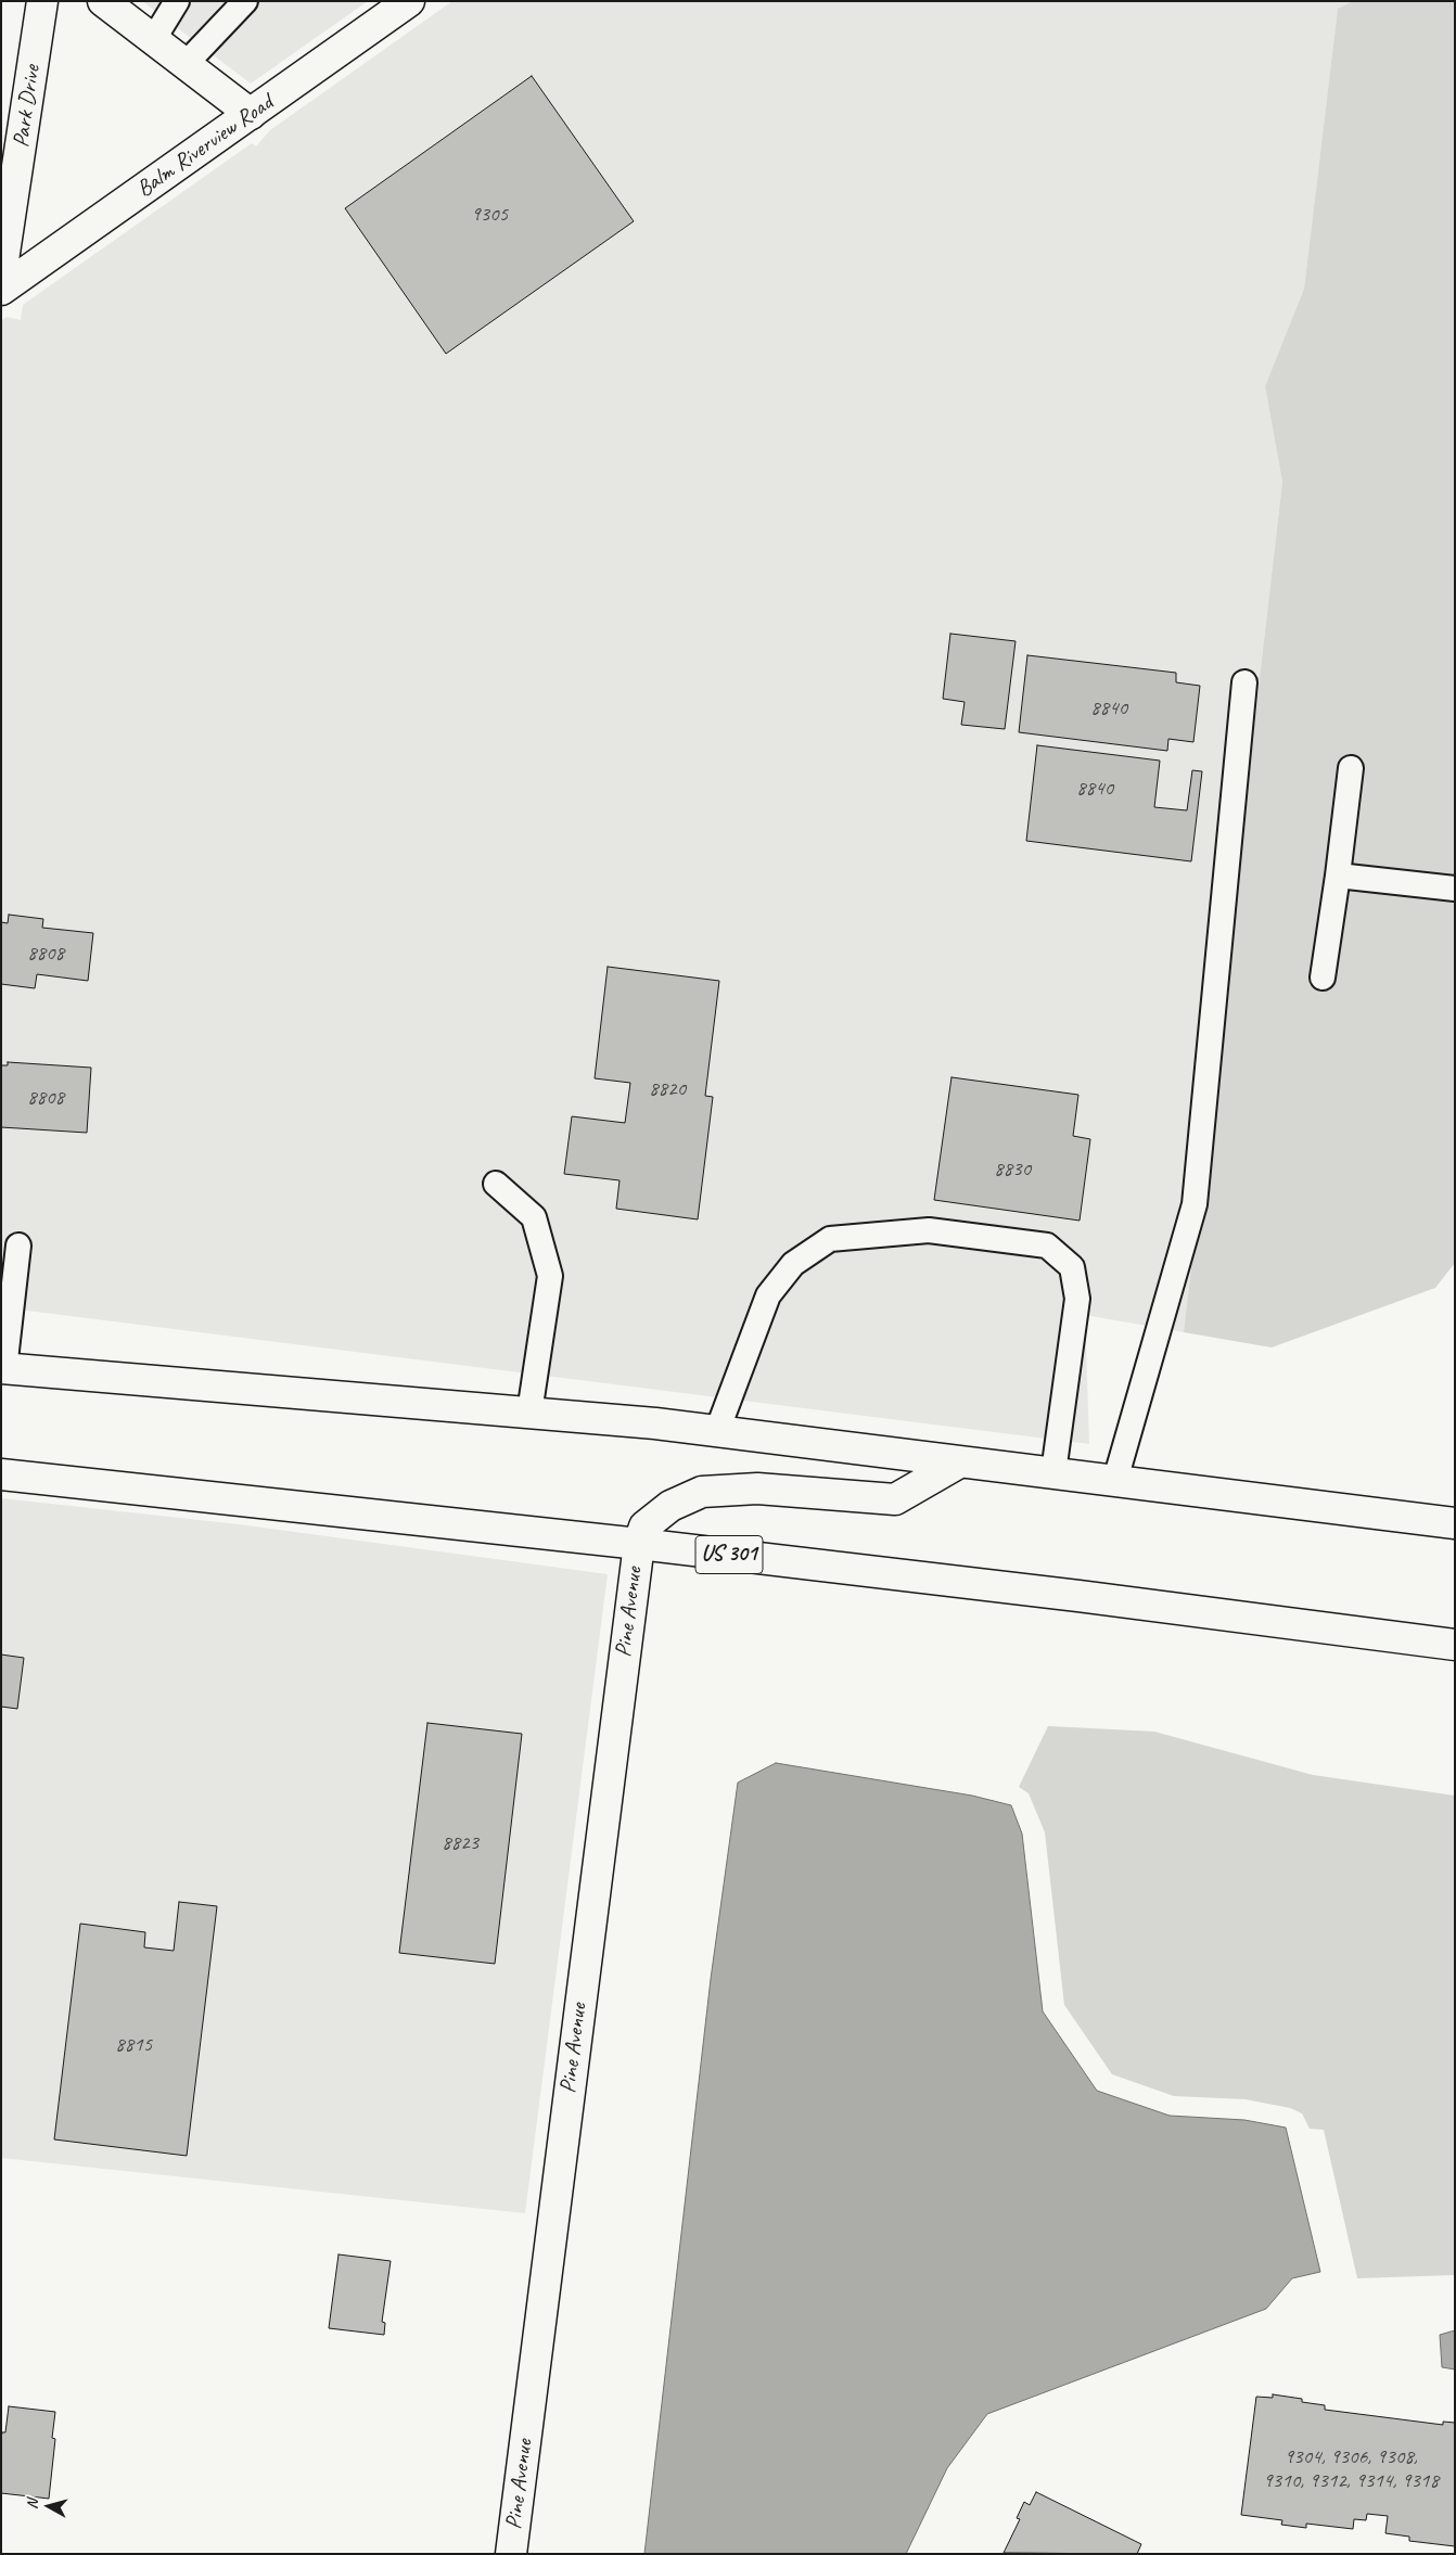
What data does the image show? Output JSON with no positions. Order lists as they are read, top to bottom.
{
  "streets": {
    "main road": [
      "Park Drive",
      "Balm Riverview Road",
      "US 301",
      "Pine Avenue"
    ]
  },
  "crossings": [
    ["US 301", "Pine Avenue"]
  ],
  "house_numbers": [
    "9305",
    "8840",
    "8840",
    "8808",
    "8820",
    "8808",
    "8830",
    "8823",
    "8815",
    "9304, 9306, 9308, 9310, 9312, 9314, 9318"
  ],
  "north": "left"
}
